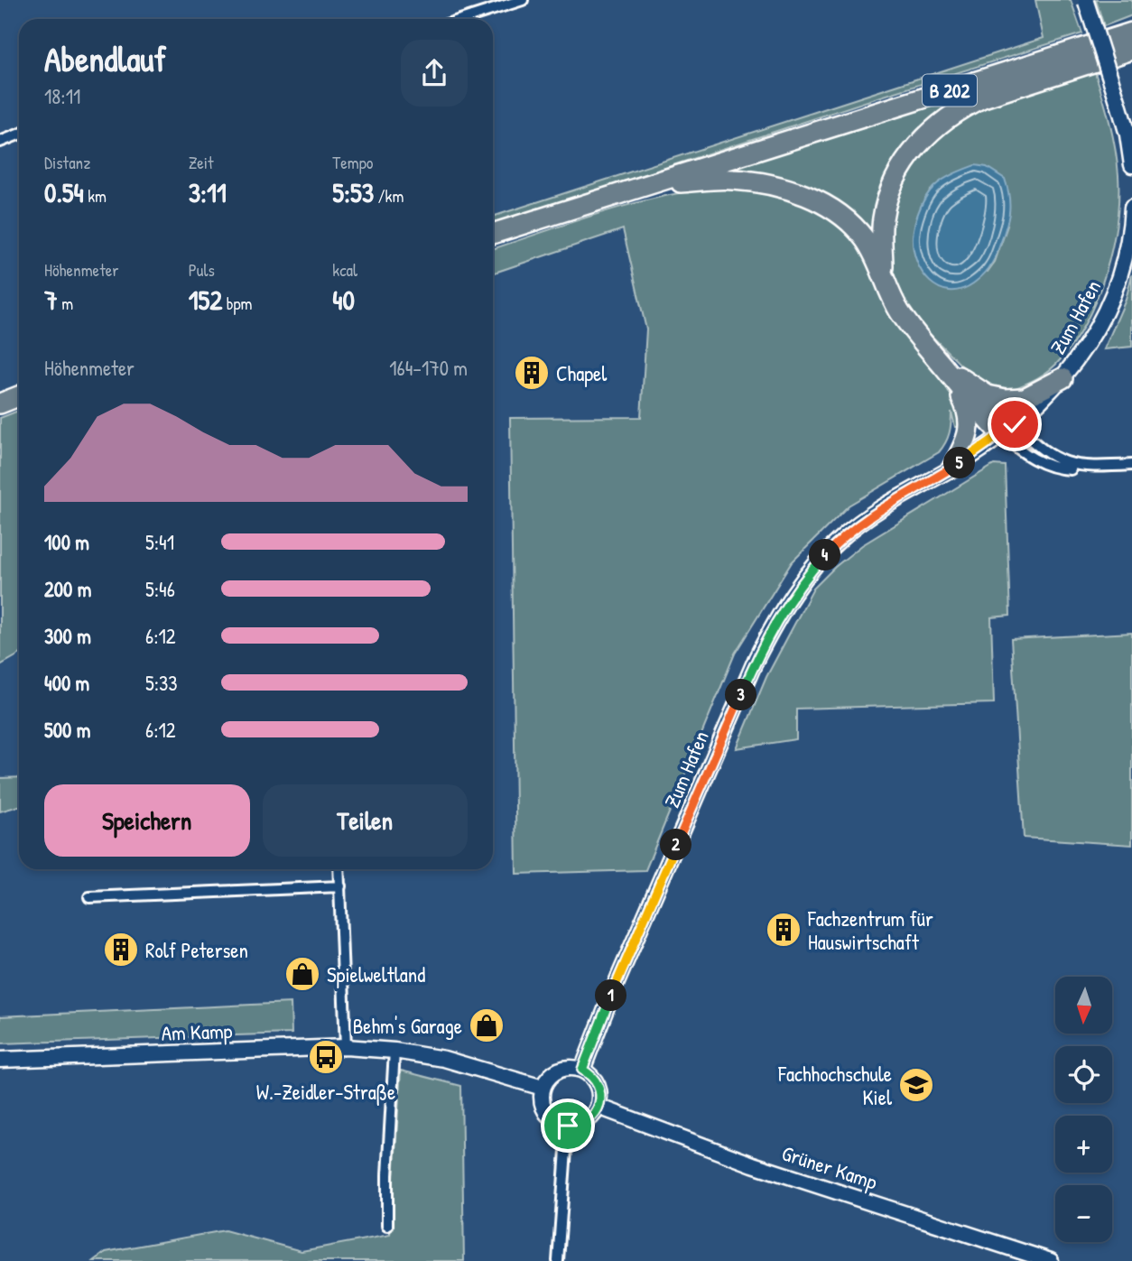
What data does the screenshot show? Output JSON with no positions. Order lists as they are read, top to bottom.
{
  "streets": {
    "highway": ["B 202"],
    "main road": ["Zum Hafen", "Am Kamp", "Grüner Kamp"]
  },
  "crossings": [
    ["Zum Hafen", "Am Kamp"],
    ["Zum Hafen", "Grüner Kamp"],
    ["Am Kamp", "Grüner Kamp"]
  ],
  "places": {
    "building": ["Chapel", "Fachzentrum für Hauswirtschaft", "Rolf Petersen"],
    "shop": ["Spielweltland", "Behm's Garage"],
    "bus stop": ["W.-Zeidler-Straße"],
    "school or university": ["Fachhochschule Kiel"]
  },
  "north": "bottom",
  "page": {
    "heading": ["Abendlauf", "18:11"],
    "stats": [
      ["Distanz", "0.54 km"],
      ["Zeit", "3:11"],
      ["Tempo", "5:53 /km"],
      ["Höhenmeter", "7 m"],
      ["Puls", "152 bpm"],
      ["kcal", "40"]
    ],
    "chart": ["Höhenmeter", "164–170 m"],
    "pins": [
      "5",
      "4",
      "3",
      "2",
      "1"
    ],
    "list": [
      {
        "name": "100 m",
        "note": "5:41"
      },
      {
        "name": "200 m",
        "note": "5:46"
      },
      {
        "name": "300 m",
        "note": "6:12"
      },
      {
        "name": "400 m",
        "note": "5:33"
      },
      {
        "name": "500 m",
        "note": "6:12"
      }
    ],
    "buttons": ["Speichern", "Teilen"],
    "map_buttons": ["+", "−"]
  }
}
